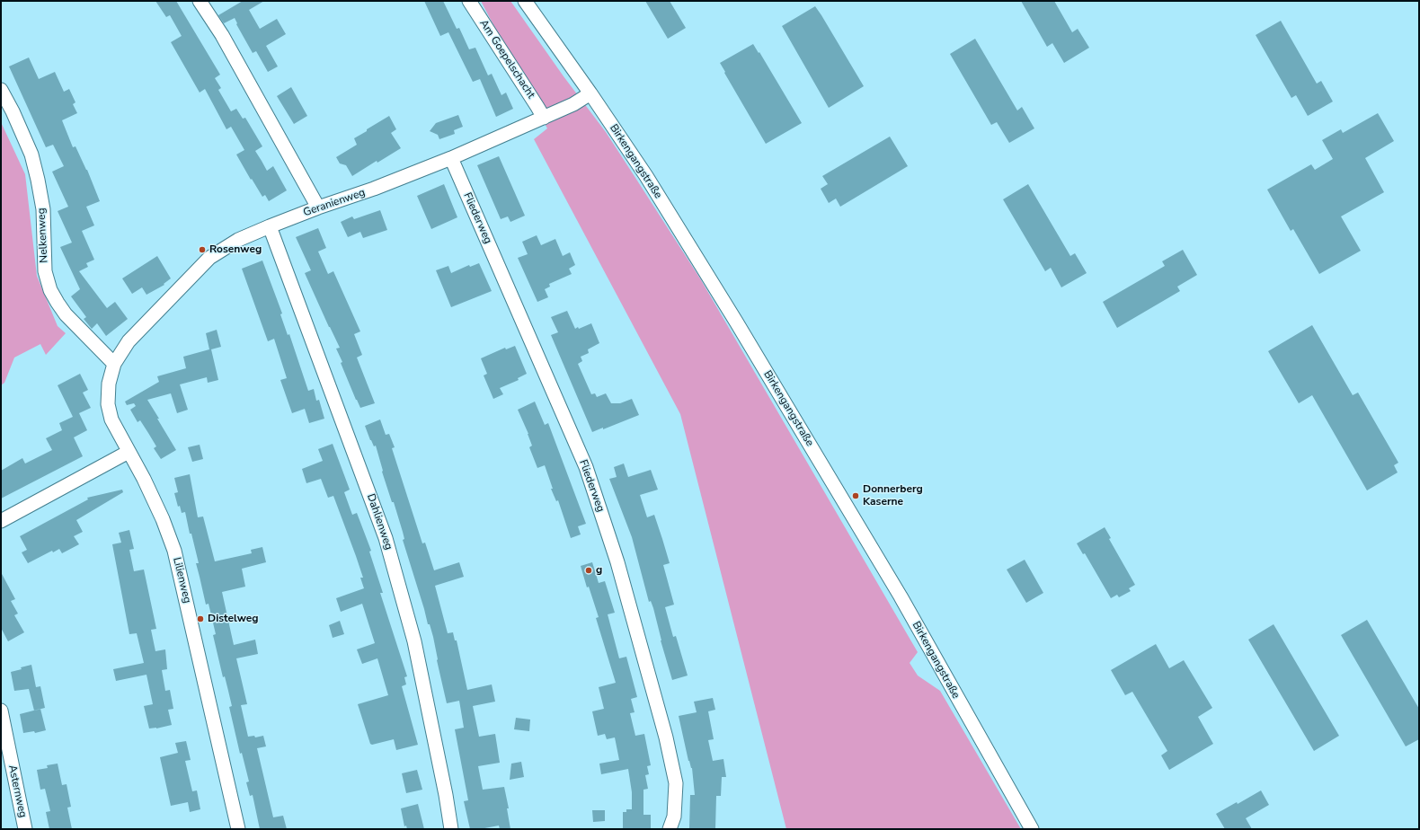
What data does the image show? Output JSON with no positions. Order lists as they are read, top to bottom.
{
  "streets": {
    "street": [
      "Am Goepelschacht",
      "Birkengangstraße",
      "Geranienweg",
      "Fliederweg",
      "Nelkenweg",
      "Dahlienweg",
      "Lilienweg",
      "Asternweg"
    ]
  },
  "crossings": [
    ["Am Goepelschacht", "Geranienweg"],
    ["Birkengangstraße", "Geranienweg"],
    ["Geranienweg", "Fliederweg"],
    ["Geranienweg", "Nelkenweg"],
    ["Geranienweg", "Dahlienweg"],
    ["Geranienweg", "Lilienweg"],
    ["Nelkenweg", "Lilienweg"]
  ],
  "places": [
    "Rosenweg",
    "Donnerberg Kaserne",
    "g",
    "Distelweg"
  ]
}
